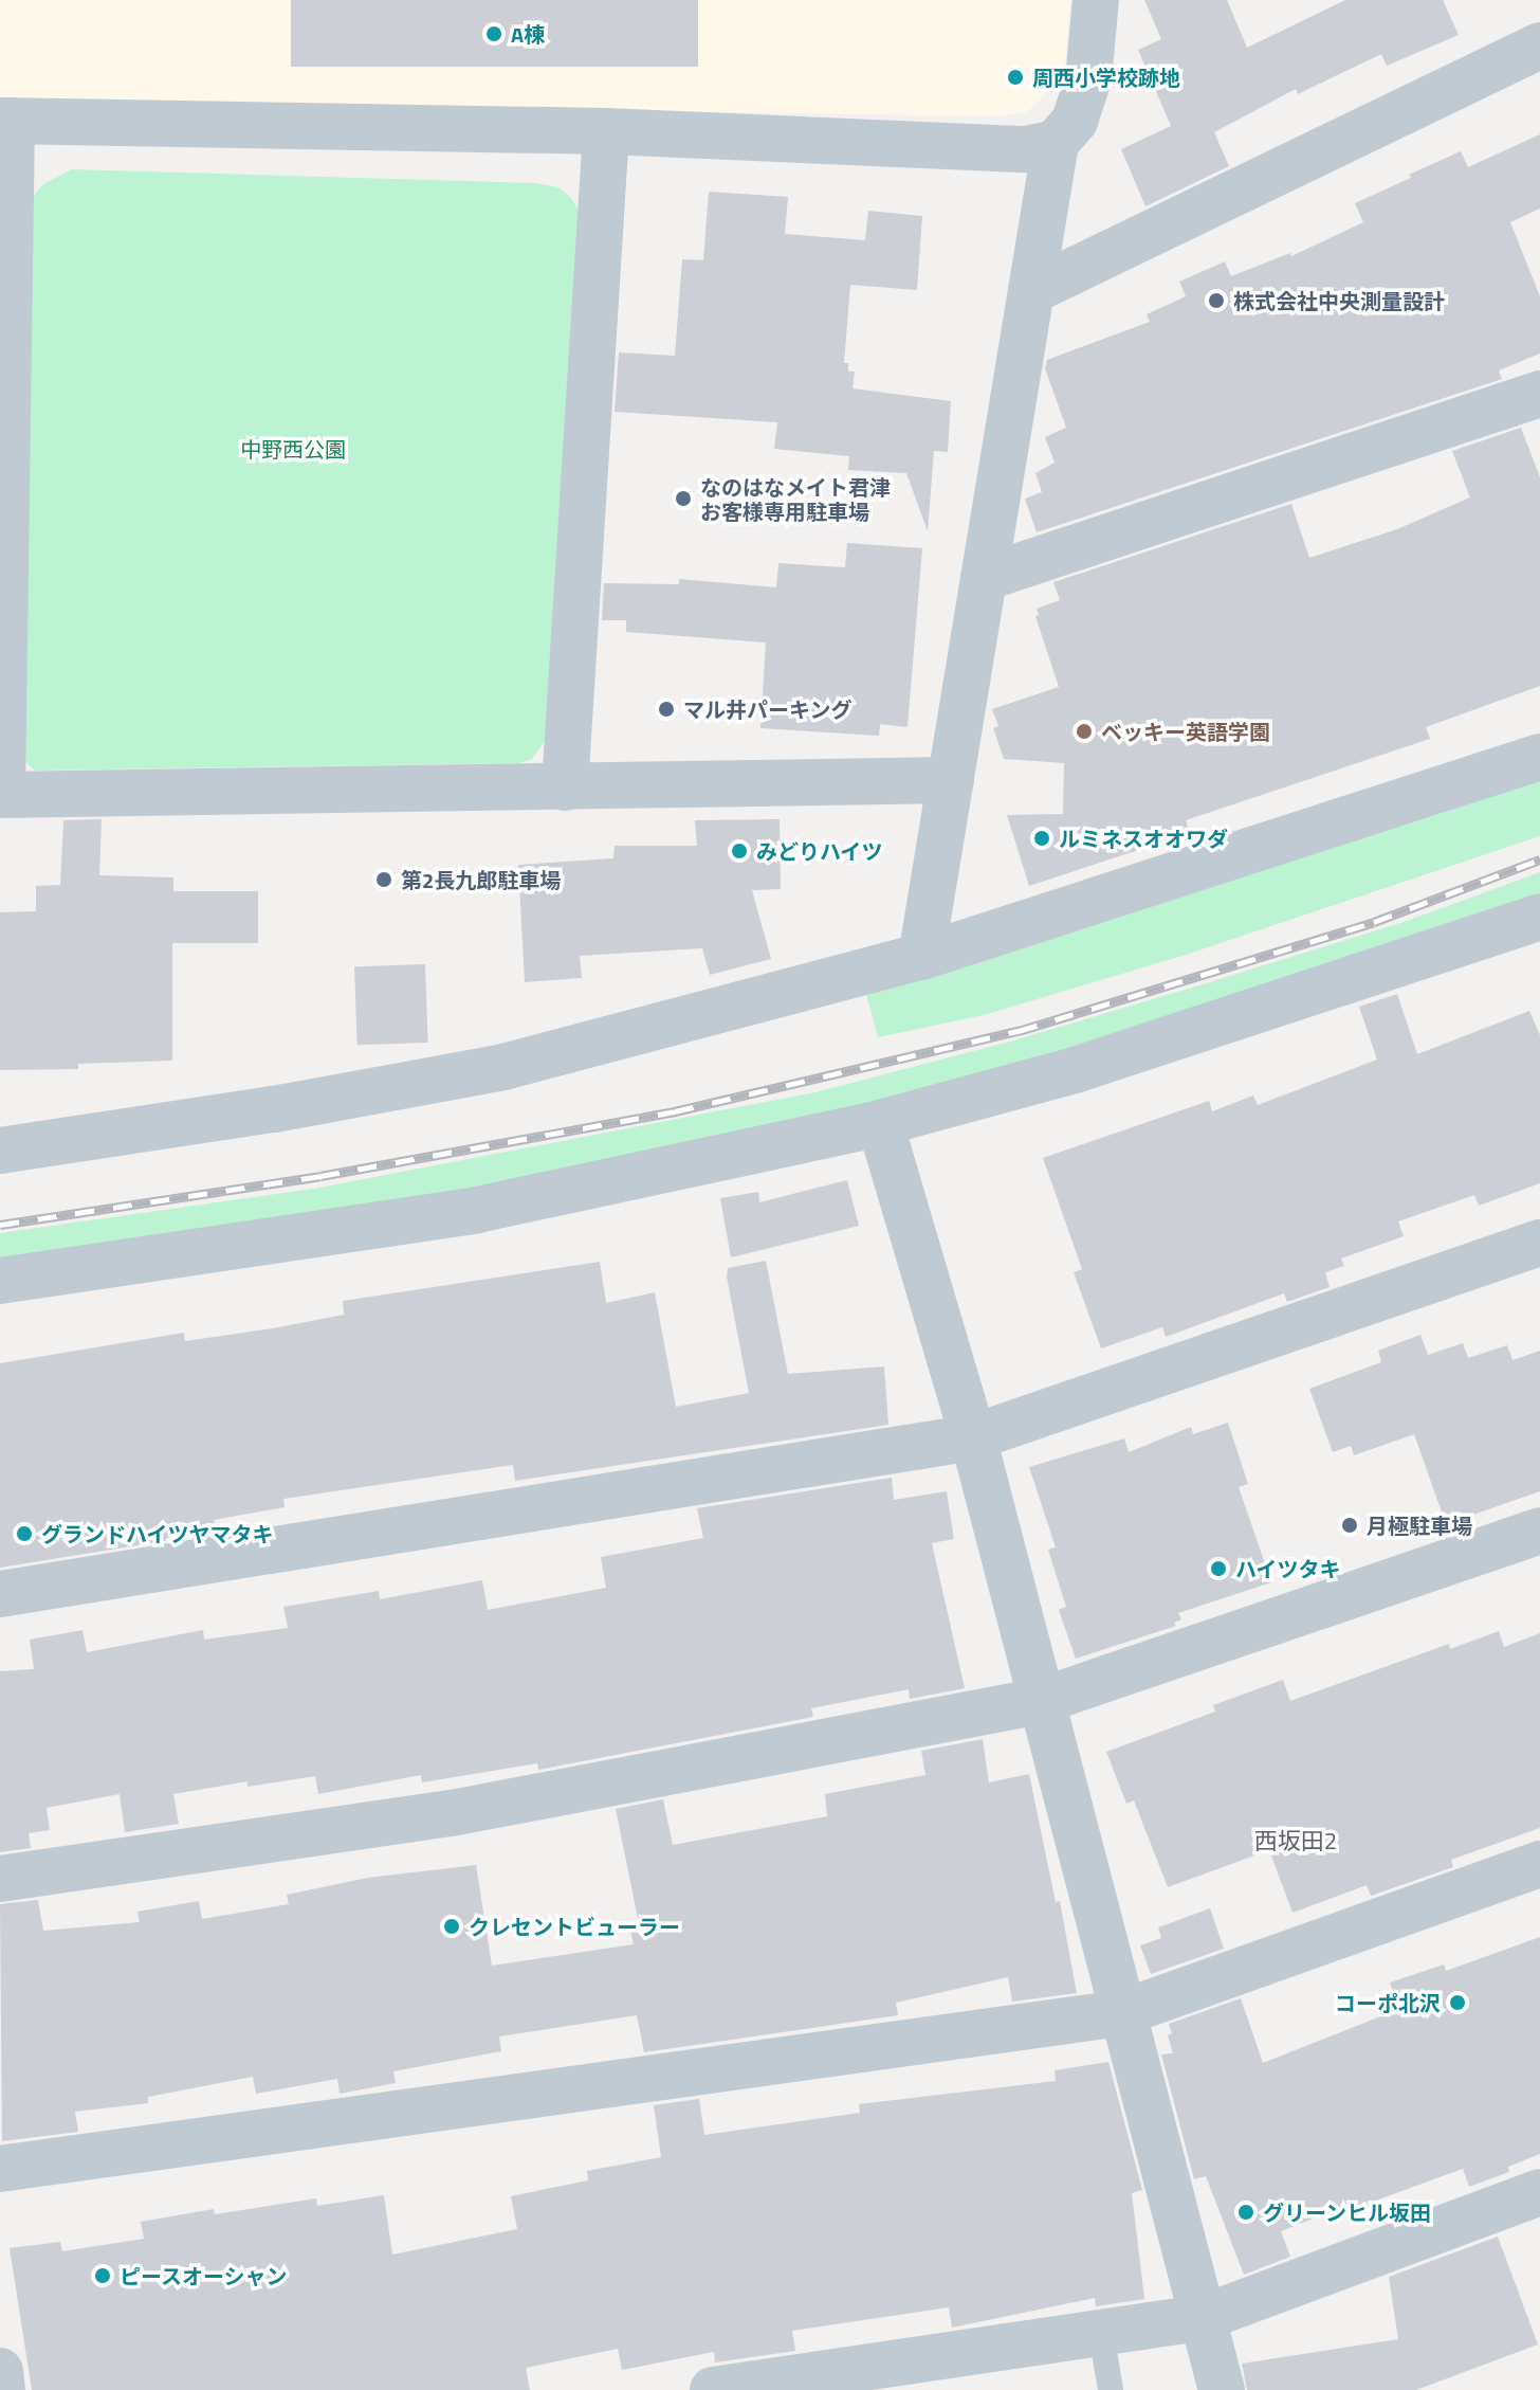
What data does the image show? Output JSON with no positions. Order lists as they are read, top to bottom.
{
  "districts": ["西坂田2"],
  "parks": ["中野西公園"],
  "places": [
    "A棟",
    "周西小学校跡地",
    "株式会社中央測量設計",
    "なのはなメイト君津 お客様専用駐車場",
    "マル井パーキング",
    "ベッキー英語学園",
    "ルミネスオオワダ",
    "みどりハイツ",
    "第2長九郎駐車場",
    "月極駐車場",
    "グランドハイツヤマタキ",
    "ハイツタキ",
    "クレセントビューラー",
    "コーポ北沢",
    "グリーンヒル坂田",
    "ピースオーシャン"
  ]
}
